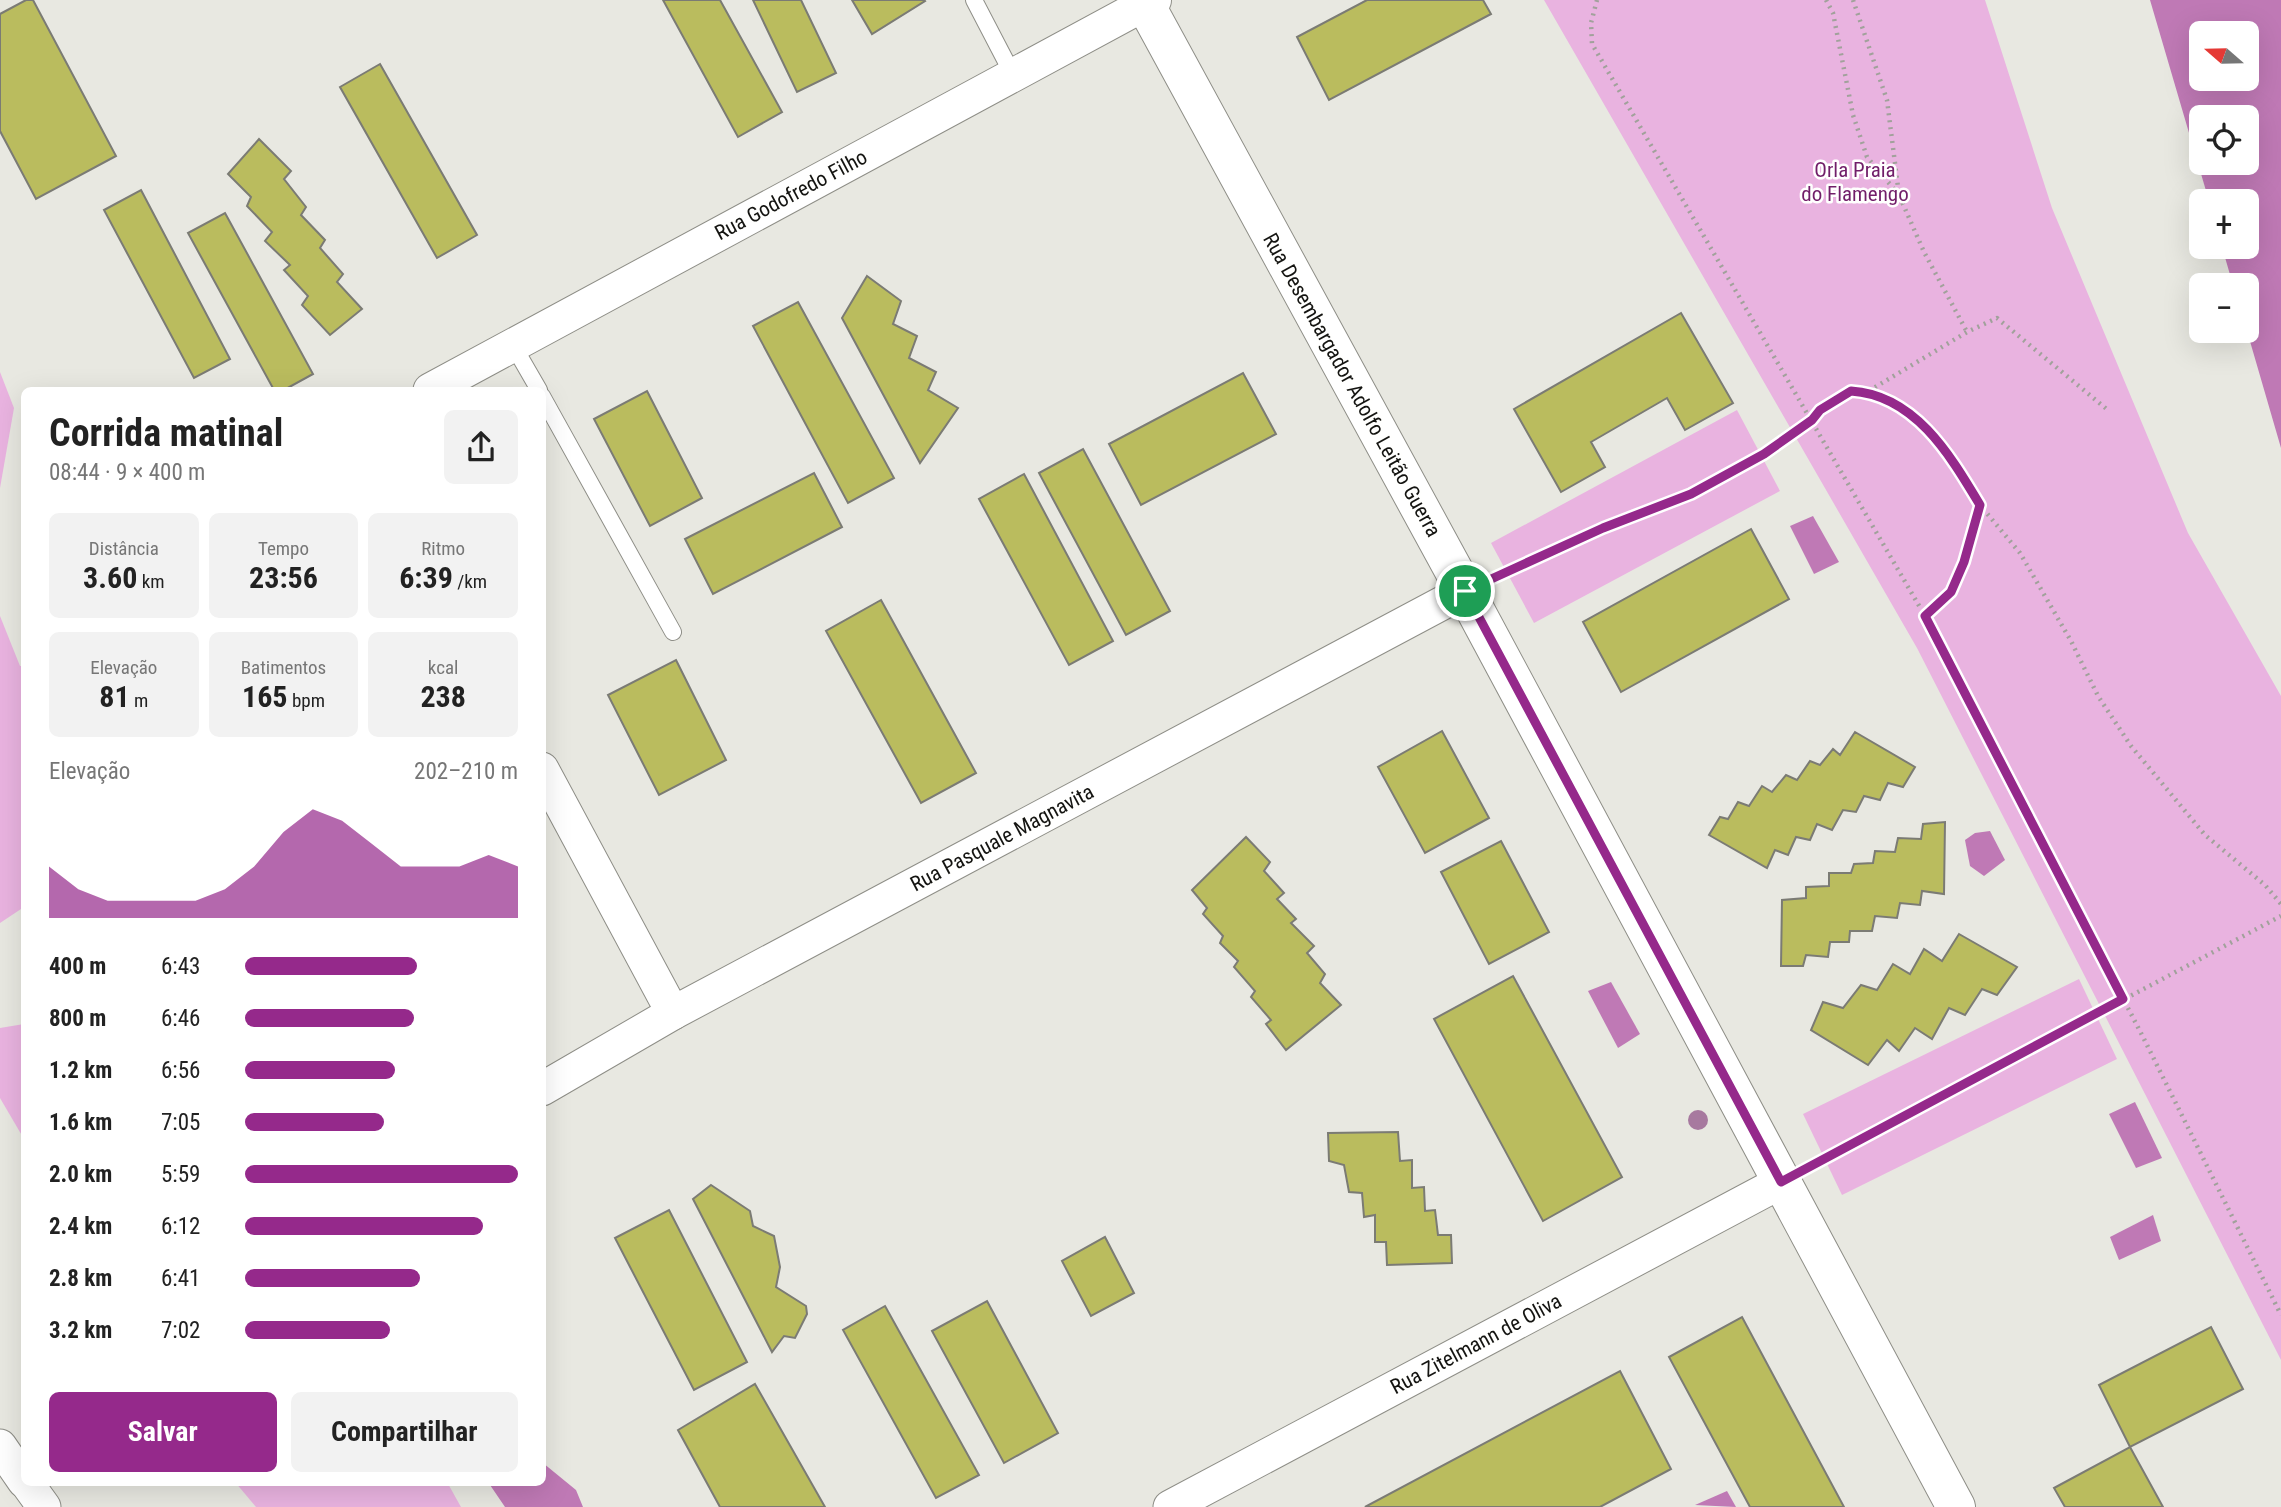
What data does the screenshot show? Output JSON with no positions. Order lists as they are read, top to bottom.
{
  "streets": {
    "street": [
      "Rua Godofredo Filho",
      "Rua Desembargador Adolfo Leitão Guerra",
      "Rua Pasquale Magnavita",
      "Rua Zitelmann de Oliva"
    ]
  },
  "crossings": [
    ["Rua Godofredo Filho", "Rua Desembargador Adolfo Leitão Guerra"],
    ["Rua Desembargador Adolfo Leitão Guerra", "Rua Pasquale Magnavita"],
    ["Rua Desembargador Adolfo Leitão Guerra", "Rua Zitelmann de Oliva"]
  ],
  "parks": ["Orla Praia do Flamengo"],
  "north": "left",
  "page": {
    "map_buttons": ["+", "−"],
    "heading": ["Corrida matinal", "08:44 · 9 × 400 m"],
    "stats": [
      ["Distância", "3.60 km"],
      ["Tempo", "23:56"],
      ["Ritmo", "6:39 /km"],
      ["Elevação", "81 m"],
      ["Batimentos", "165 bpm"],
      ["kcal", "238"]
    ],
    "chart": ["Elevação", "202–210 m"],
    "list": [
      {
        "name": "400 m",
        "note": "6:43"
      },
      {
        "name": "800 m",
        "note": "6:46"
      },
      {
        "name": "1.2 km",
        "note": "6:56"
      },
      {
        "name": "1.6 km",
        "note": "7:05"
      },
      {
        "name": "2.0 km",
        "note": "5:59"
      },
      {
        "name": "2.4 km",
        "note": "6:12"
      },
      {
        "name": "2.8 km",
        "note": "6:41"
      },
      {
        "name": "3.2 km",
        "note": "7:02"
      }
    ],
    "buttons": ["Salvar", "Compartilhar"]
  }
}
